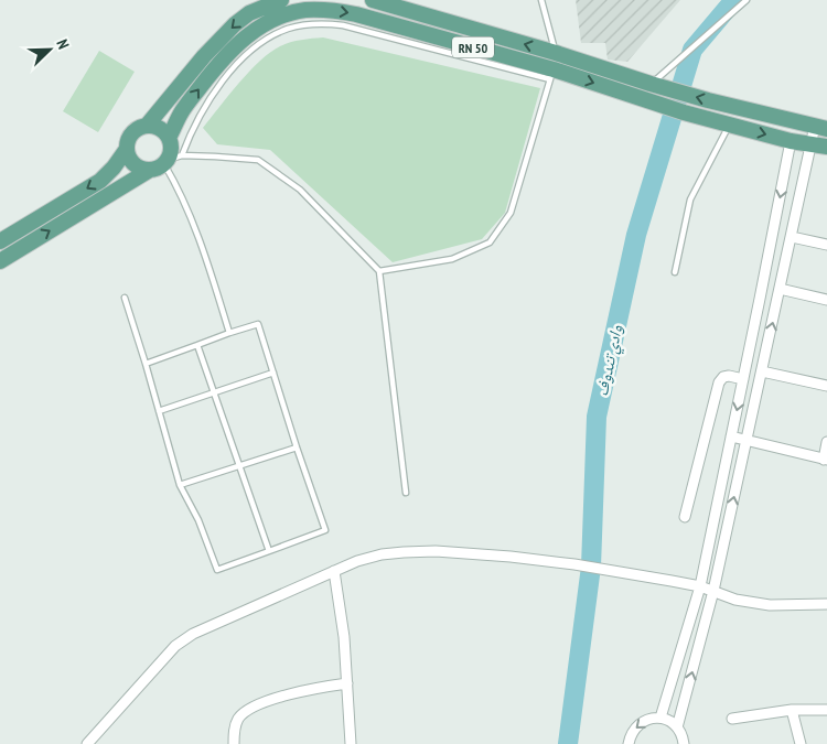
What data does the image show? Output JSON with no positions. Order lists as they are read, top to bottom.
{
  "streets": {
    "main road": ["RN 50"]
  },
  "water": ["وادي تندوف"],
  "north": "top right"
}
